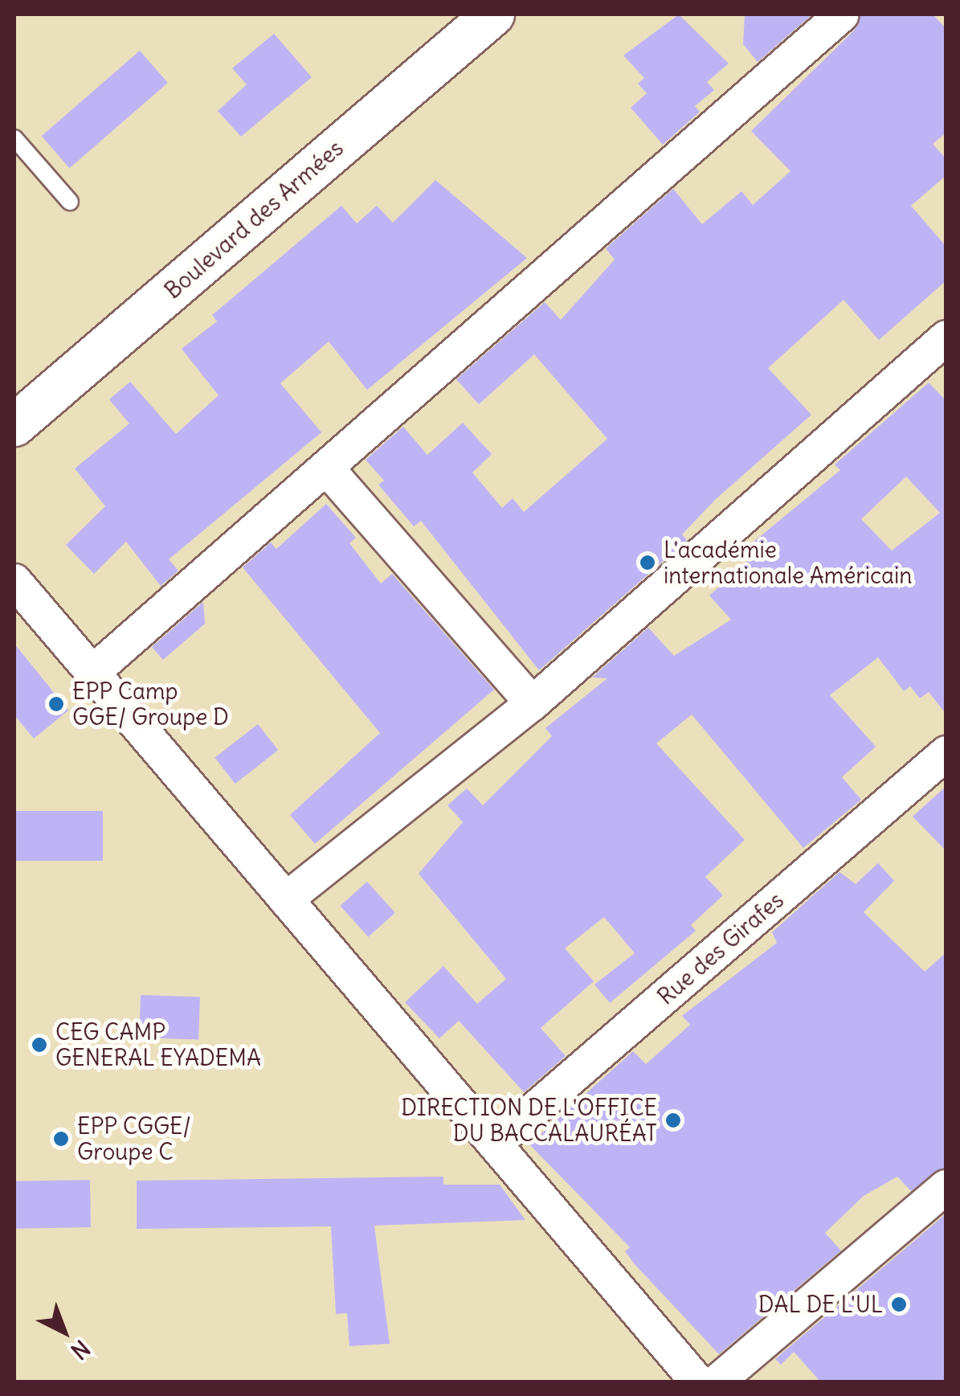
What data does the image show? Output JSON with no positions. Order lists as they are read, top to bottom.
{
  "streets": {
    "street": ["Boulevard des Armées", "Rue des Girafes"]
  },
  "places": [
    "L'académie internationale Américain",
    "EPP Camp GGE/ Groupe D",
    "CEG CAMP GENERAL EYADEMA",
    "DIRECTION DE L'OFFICE DU BACCALAURÉAT",
    "EPP CGGE/ Groupe C",
    "DAL DE L'UL"
  ],
  "north": "bottom right"
}
